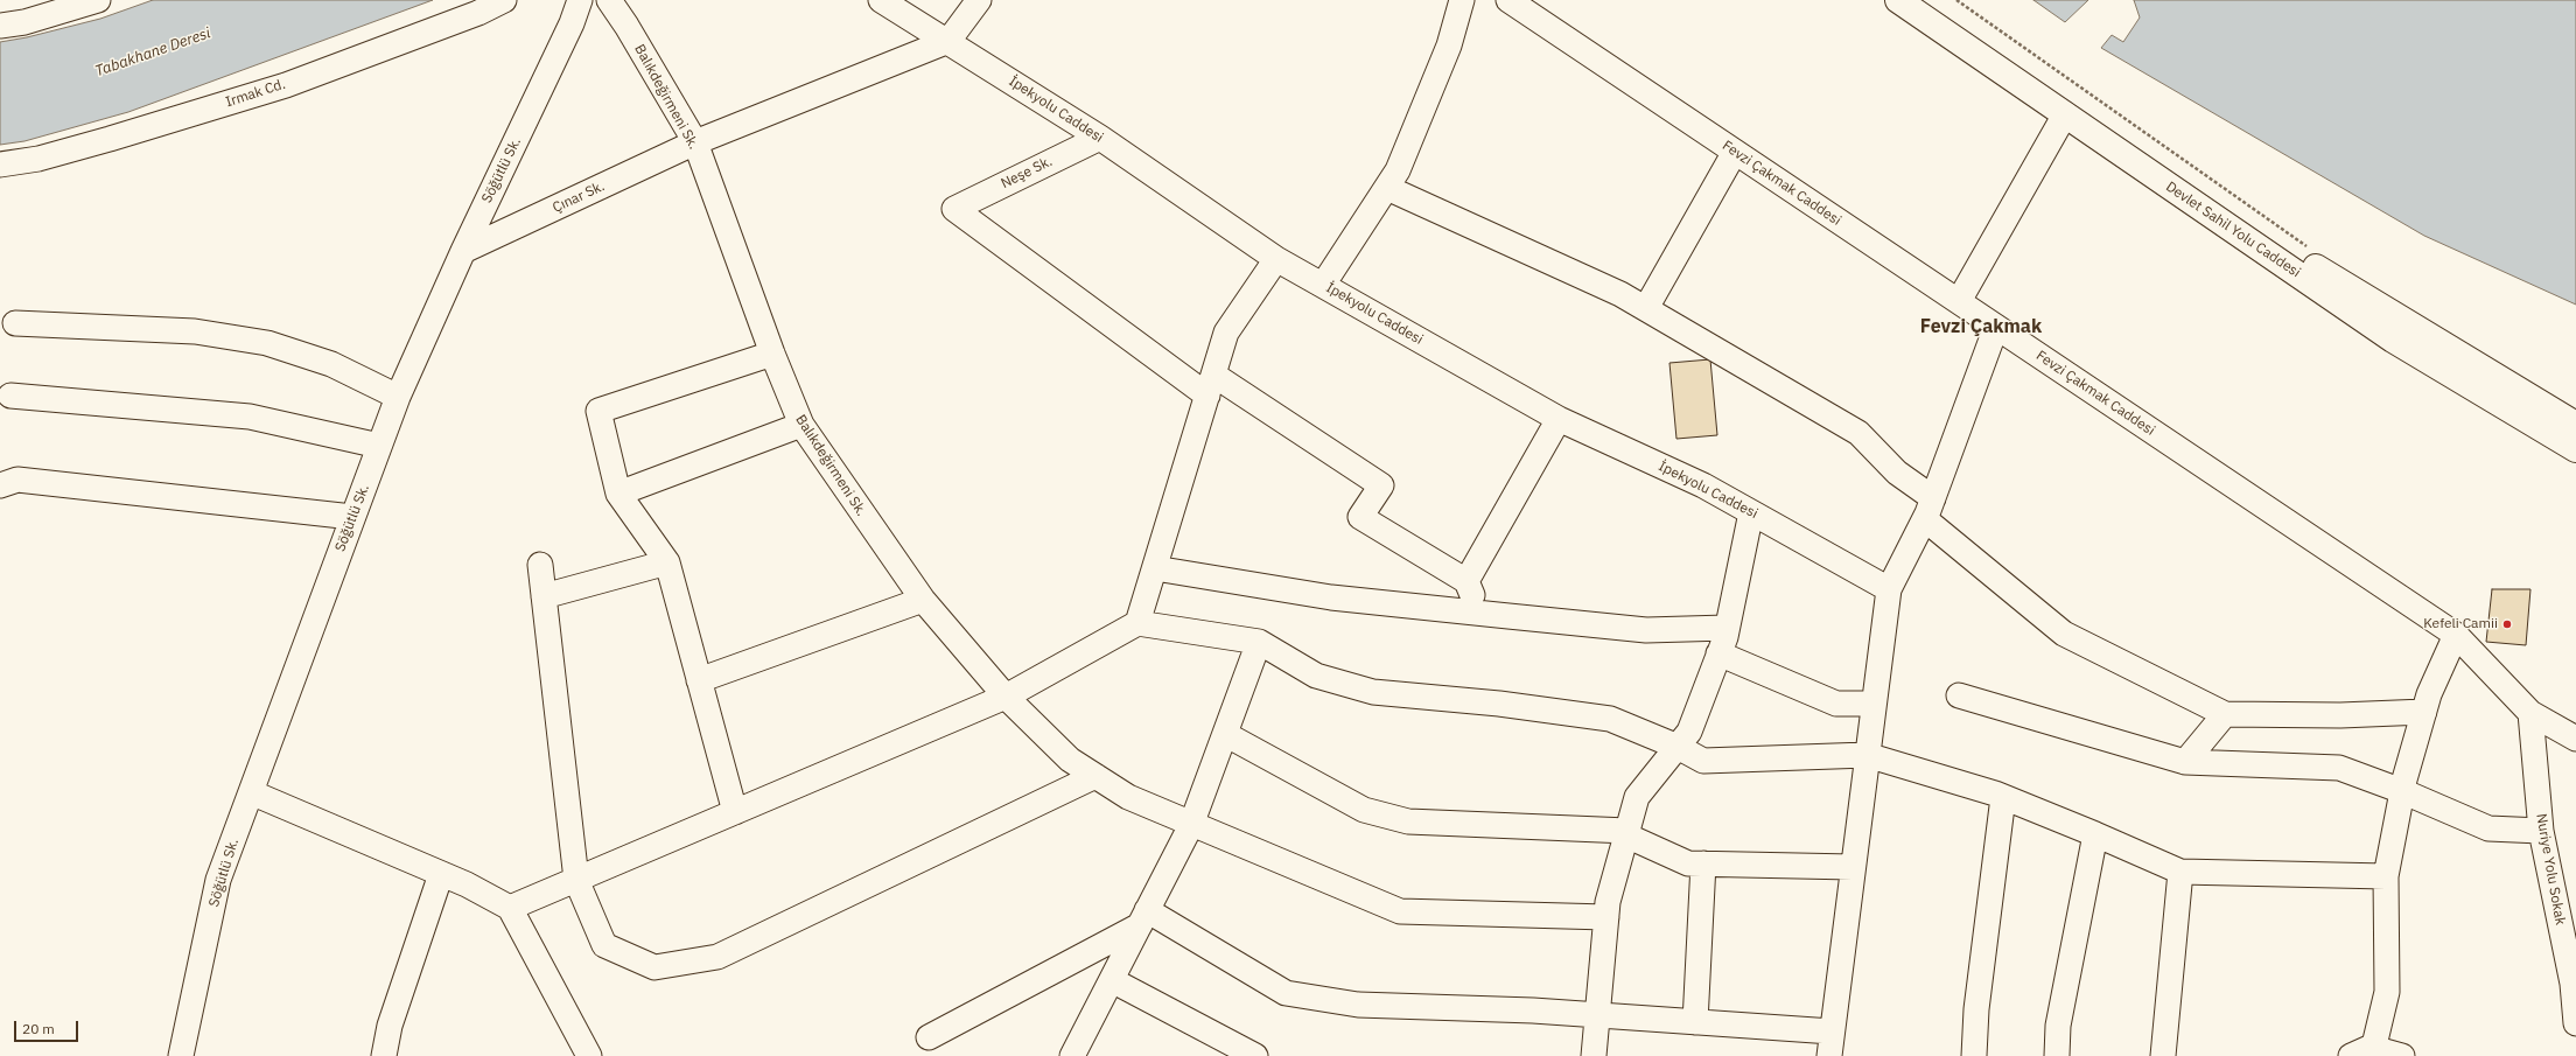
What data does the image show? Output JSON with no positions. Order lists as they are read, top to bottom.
{
  "streets": {
    "main road": ["Devlet Sahil Yolu Caddesi"],
    "street": [
      "Irmak Cd.",
      "Balıkdeğirmeni Sk.",
      "İpekyolu Caddesi",
      "Söğütlü Sk.",
      "Neşe Sk.",
      "Fevzi Çakmak Caddesi",
      "Çınar Sk.",
      "Nuriye Yolu Sokak"
    ]
  },
  "crossings": [
    ["Balıkdeğirmeni Sk.", "Çınar Sk."],
    ["İpekyolu Caddesi", "Neşe Sk."],
    ["İpekyolu Caddesi", "Çınar Sk."],
    ["Söğütlü Sk.", "Çınar Sk."],
    ["Fevzi Çakmak Caddesi", "Nuriye Yolu Sokak"]
  ],
  "districts": ["Fevzi Çakmak"],
  "water": ["Tabakhane Deresi"],
  "places": ["Kefeli Camii"],
  "scale_bar": "20 m"
}
